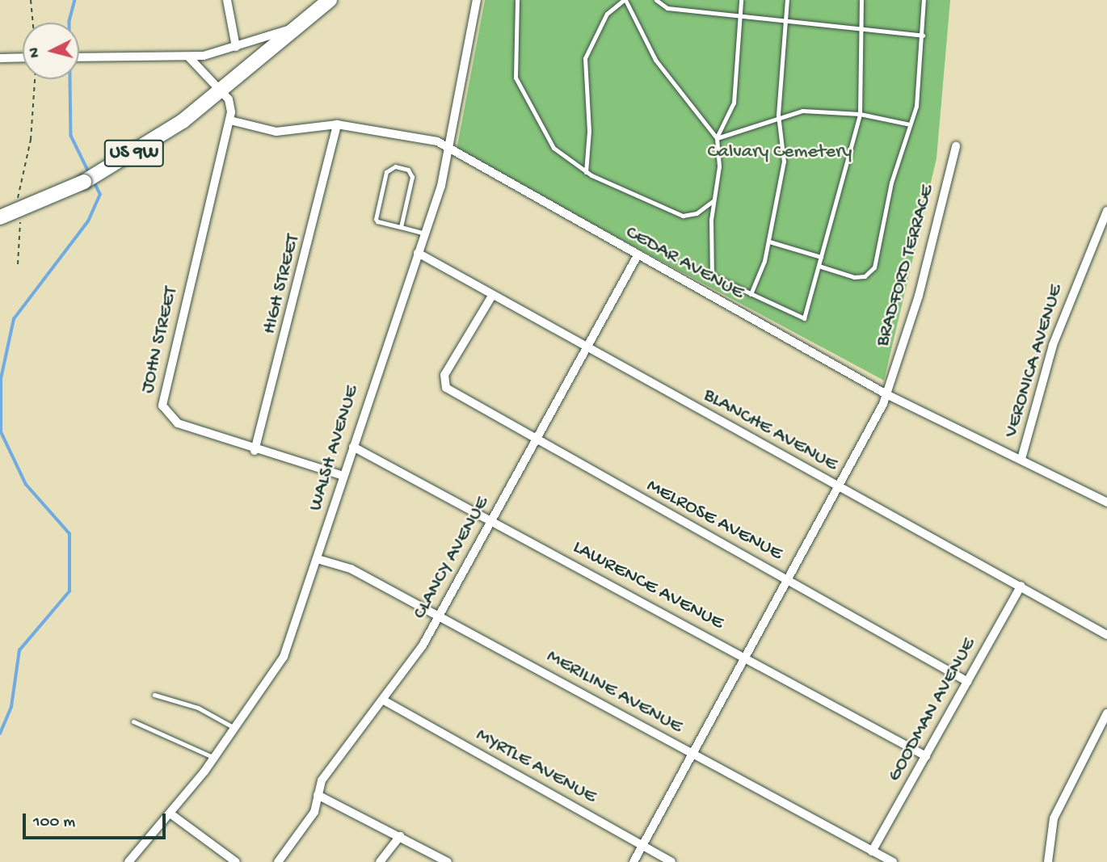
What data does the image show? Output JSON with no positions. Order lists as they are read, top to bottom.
{
  "streets": {
    "highway": ["US 9W"],
    "street": [
      "CEDAR AVENUE",
      "BRADFORD TERRACE",
      "HIGH STREET",
      "JOHN STREET",
      "VERONICA AVENUE",
      "BLANCHE AVENUE",
      "WALSH AVENUE",
      "MELROSE AVENUE",
      "CLANCY AVENUE",
      "LAWRENCE AVENUE",
      "MERILINE AVENUE",
      "GOODMAN AVENUE",
      "MYRTLE AVENUE"
    ]
  },
  "crossings": [
    ["US 9W", "JOHN STREET"],
    ["CEDAR AVENUE", "BRADFORD TERRACE"],
    ["CEDAR AVENUE", "HIGH STREET"],
    ["CEDAR AVENUE", "JOHN STREET"],
    ["CEDAR AVENUE", "VERONICA AVENUE"],
    ["CEDAR AVENUE", "WALSH AVENUE"],
    ["CEDAR AVENUE", "CLANCY AVENUE"],
    ["BRADFORD TERRACE", "BLANCHE AVENUE"],
    ["BRADFORD TERRACE", "MELROSE AVENUE"],
    ["BRADFORD TERRACE", "LAWRENCE AVENUE"],
    ["BRADFORD TERRACE", "MERILINE AVENUE"],
    ["BRADFORD TERRACE", "MYRTLE AVENUE"],
    ["HIGH STREET", "JOHN STREET"],
    ["JOHN STREET", "WALSH AVENUE"],
    ["BLANCHE AVENUE", "WALSH AVENUE"],
    ["BLANCHE AVENUE", "MELROSE AVENUE"],
    ["BLANCHE AVENUE", "CLANCY AVENUE"],
    ["BLANCHE AVENUE", "GOODMAN AVENUE"],
    ["WALSH AVENUE", "LAWRENCE AVENUE"],
    ["WALSH AVENUE", "MERILINE AVENUE"],
    ["MELROSE AVENUE", "CLANCY AVENUE"],
    ["MELROSE AVENUE", "GOODMAN AVENUE"],
    ["CLANCY AVENUE", "LAWRENCE AVENUE"],
    ["CLANCY AVENUE", "MERILINE AVENUE"],
    ["CLANCY AVENUE", "MYRTLE AVENUE"],
    ["LAWRENCE AVENUE", "GOODMAN AVENUE"],
    ["MERILINE AVENUE", "GOODMAN AVENUE"]
  ],
  "parks": ["Calvary Cemetery"],
  "scale_bar": "100 m",
  "north": "left"
}
